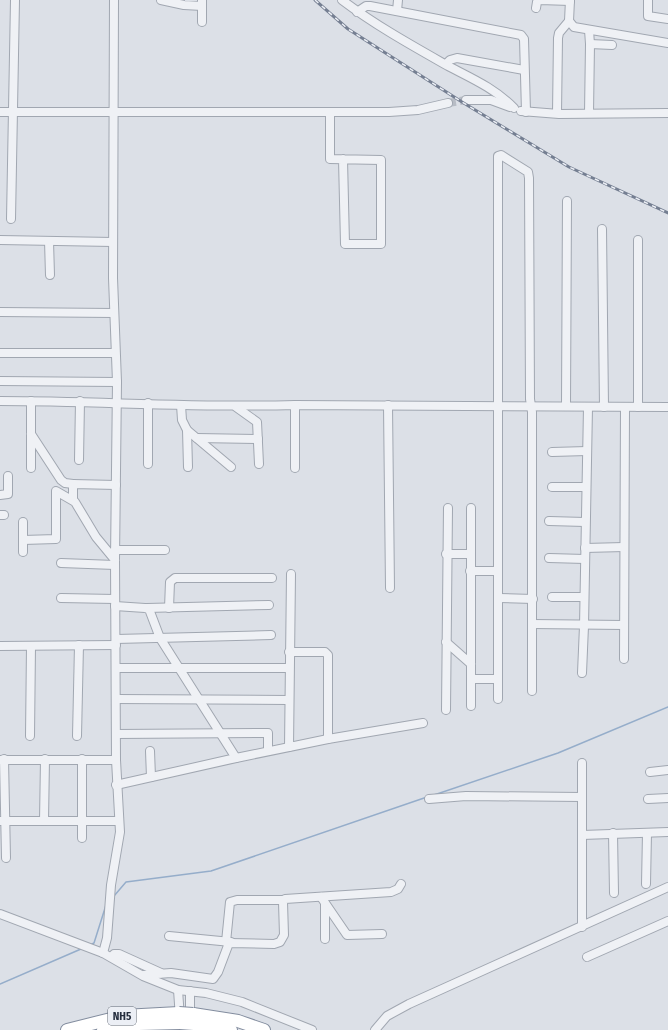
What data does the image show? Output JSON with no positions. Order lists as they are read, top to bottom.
{
  "streets": {
    "highway": ["NH5"]
  }
}
